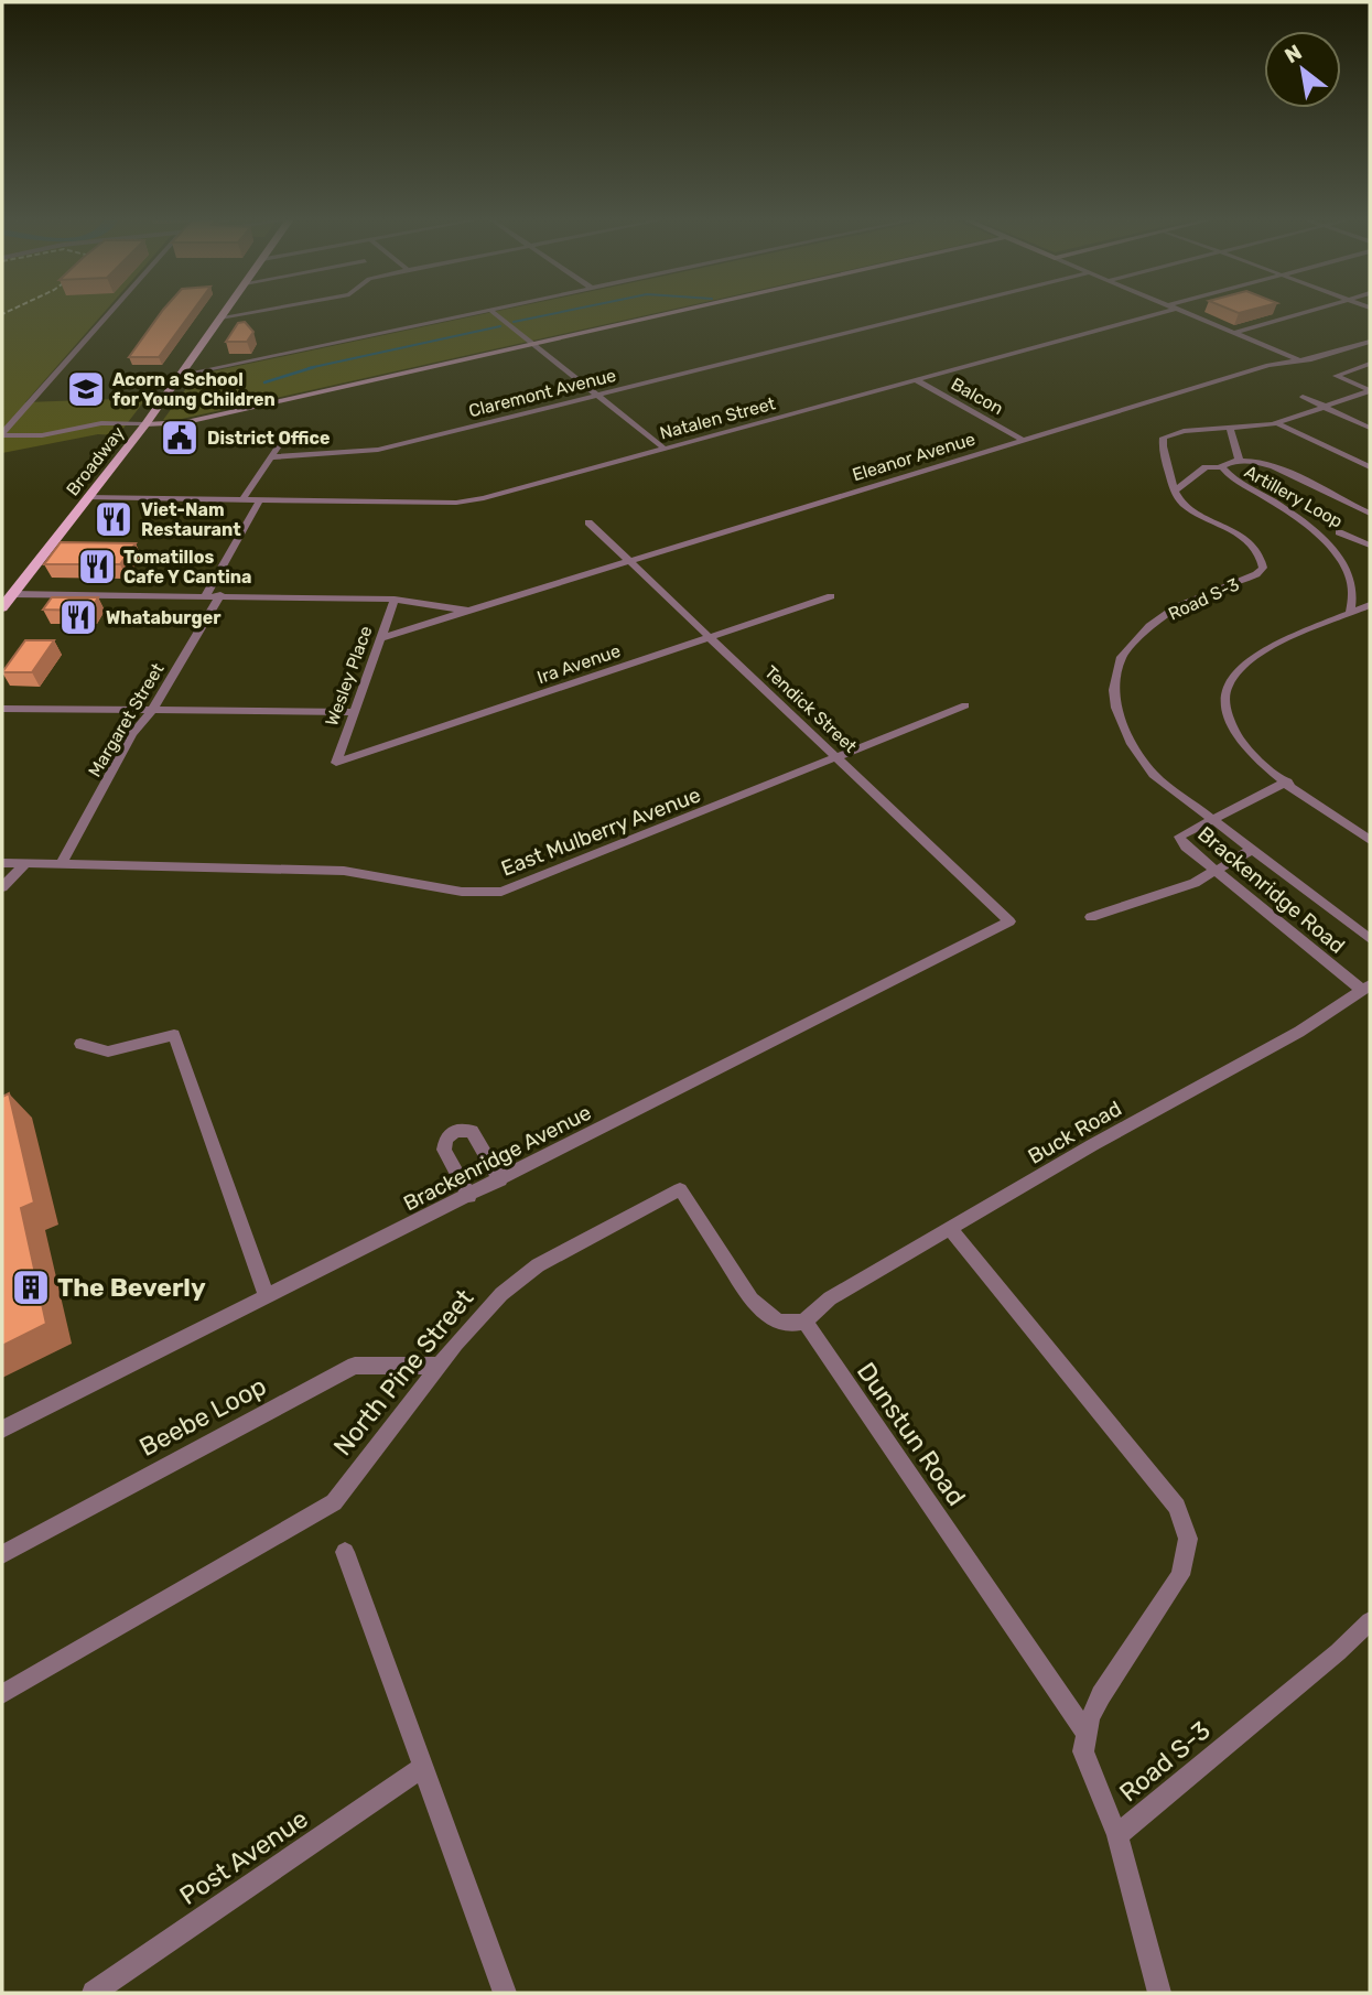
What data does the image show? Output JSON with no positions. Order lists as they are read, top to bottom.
{
  "streets": {
    "main road": ["Broadway"],
    "street": [
      "Claremont Avenue",
      "Balcon",
      "Natalen Street",
      "Eleanor Avenue",
      "Artillery Loop",
      "Road S-3",
      "Ira Avenue",
      "Wesley Place",
      "Tendick Street",
      "Margaret Street",
      "East Mulberry Avenue",
      "Brackenridge Road",
      "Buck Road",
      "Brackenridge Avenue",
      "North Pine Street",
      "Beebe Loop",
      "Dunstun Road",
      "Post Avenue"
    ]
  },
  "crossings": [
    ["Balcon", "Natalen Street"],
    ["Balcon", "Eleanor Avenue"],
    ["Eleanor Avenue", "Wesley Place"],
    ["Eleanor Avenue", "Tendick Street"],
    ["Eleanor Avenue", "Margaret Street"],
    ["Road S-3", "Brackenridge Road"],
    ["Road S-3", "Dunstun Road"],
    ["Ira Avenue", "Wesley Place"],
    ["Ira Avenue", "Tendick Street"],
    ["Tendick Street", "East Mulberry Avenue"],
    ["Tendick Street", "Brackenridge Avenue"],
    ["Margaret Street", "East Mulberry Avenue"],
    ["Brackenridge Road", "Buck Road"],
    ["Buck Road", "Dunstun Road"],
    ["North Pine Street", "Beebe Loop"]
  ],
  "places": {
    "school or university": ["Acorn a School for Young Children"],
    "public building": ["District Office"],
    "restaurant": ["Viet-Nam Restaurant", "Tomatillos Cafe Y Cantina", "Whataburger"],
    "building": ["The Beverly"]
  },
  "north": "top left"
}
